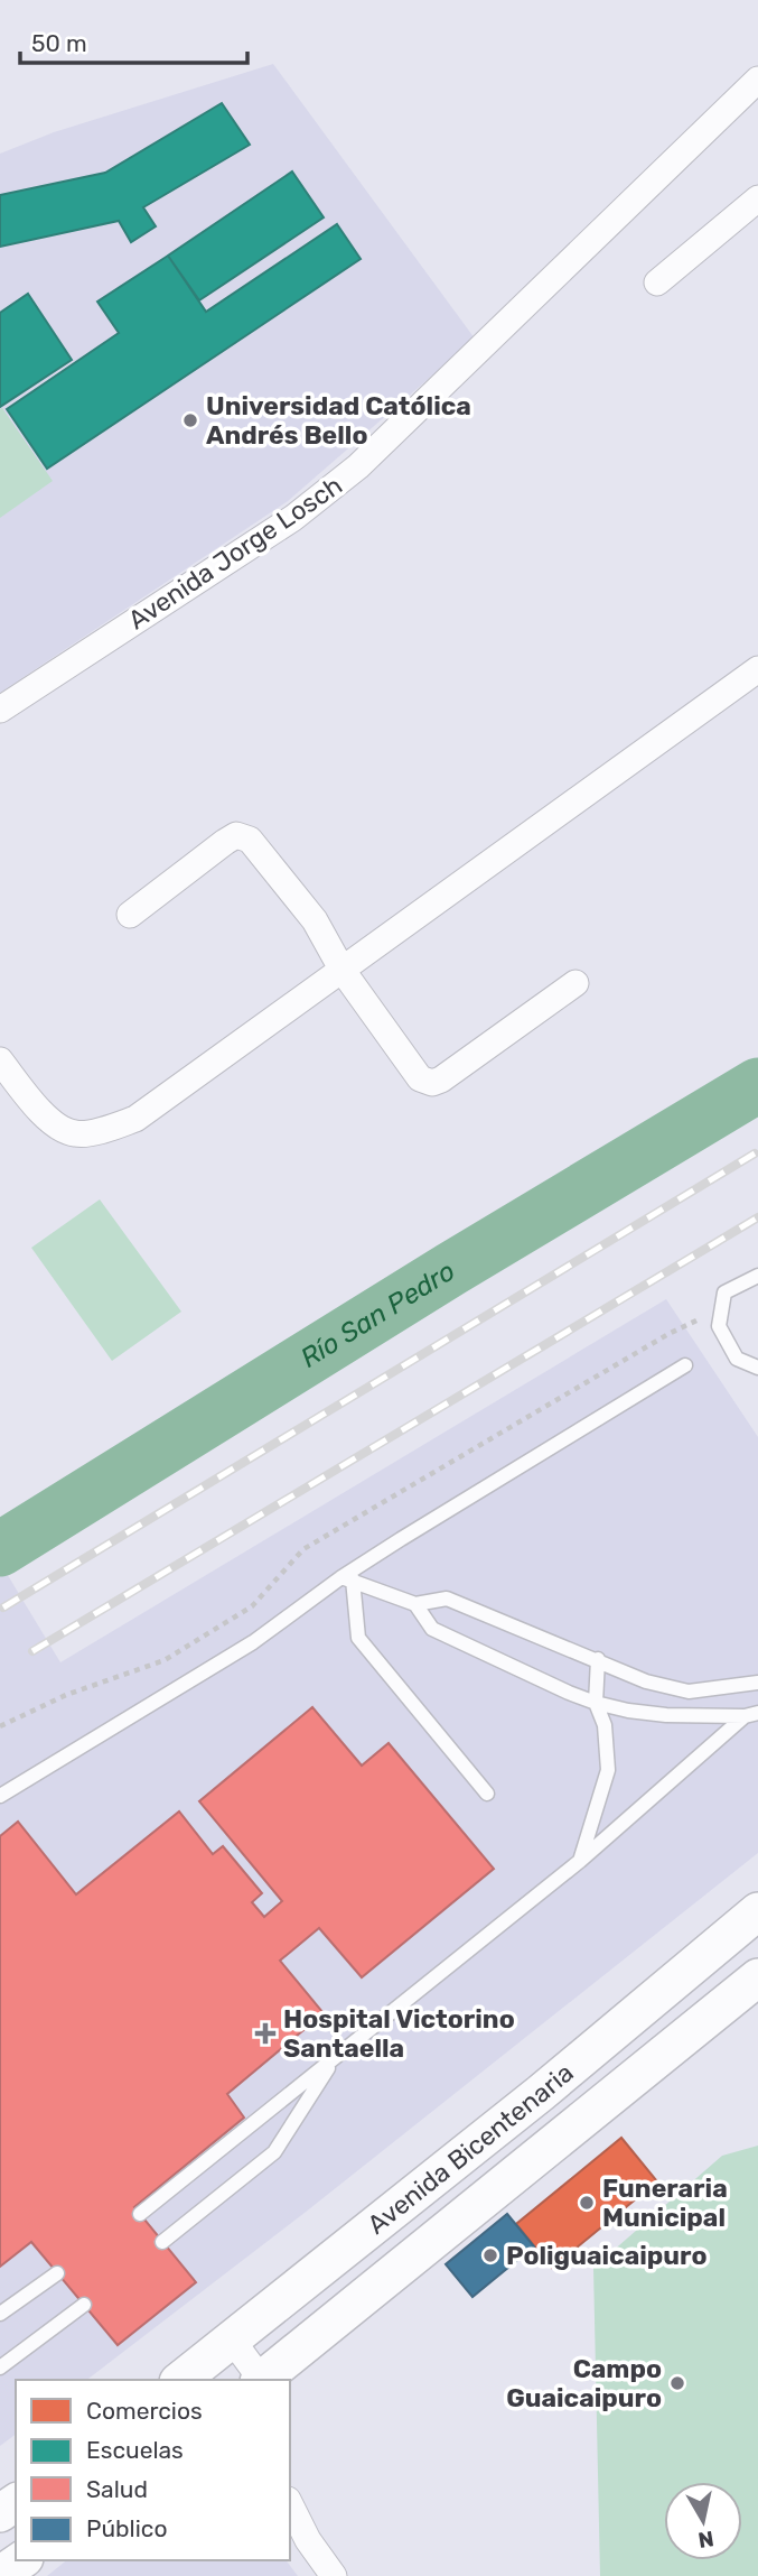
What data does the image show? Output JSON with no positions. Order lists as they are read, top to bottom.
{
  "streets": {
    "main road": ["Avenida Bicentenaria"],
    "street": ["Avenida Jorge Losch"]
  },
  "water": ["Río San Pedro"],
  "places": {
    "other": [
      "Universidad Católica Andrés Bello",
      "Funeraria Municipal",
      "Poliguaicaipuro",
      "Campo Guaicaipuro"
    ],
    "health": ["Hospital Victorino Santaella"]
  },
  "legend": [
    "Comercios",
    "Escuelas",
    "Salud",
    "Público"
  ],
  "scale_bar": "50 m",
  "north": "bottom"
}
